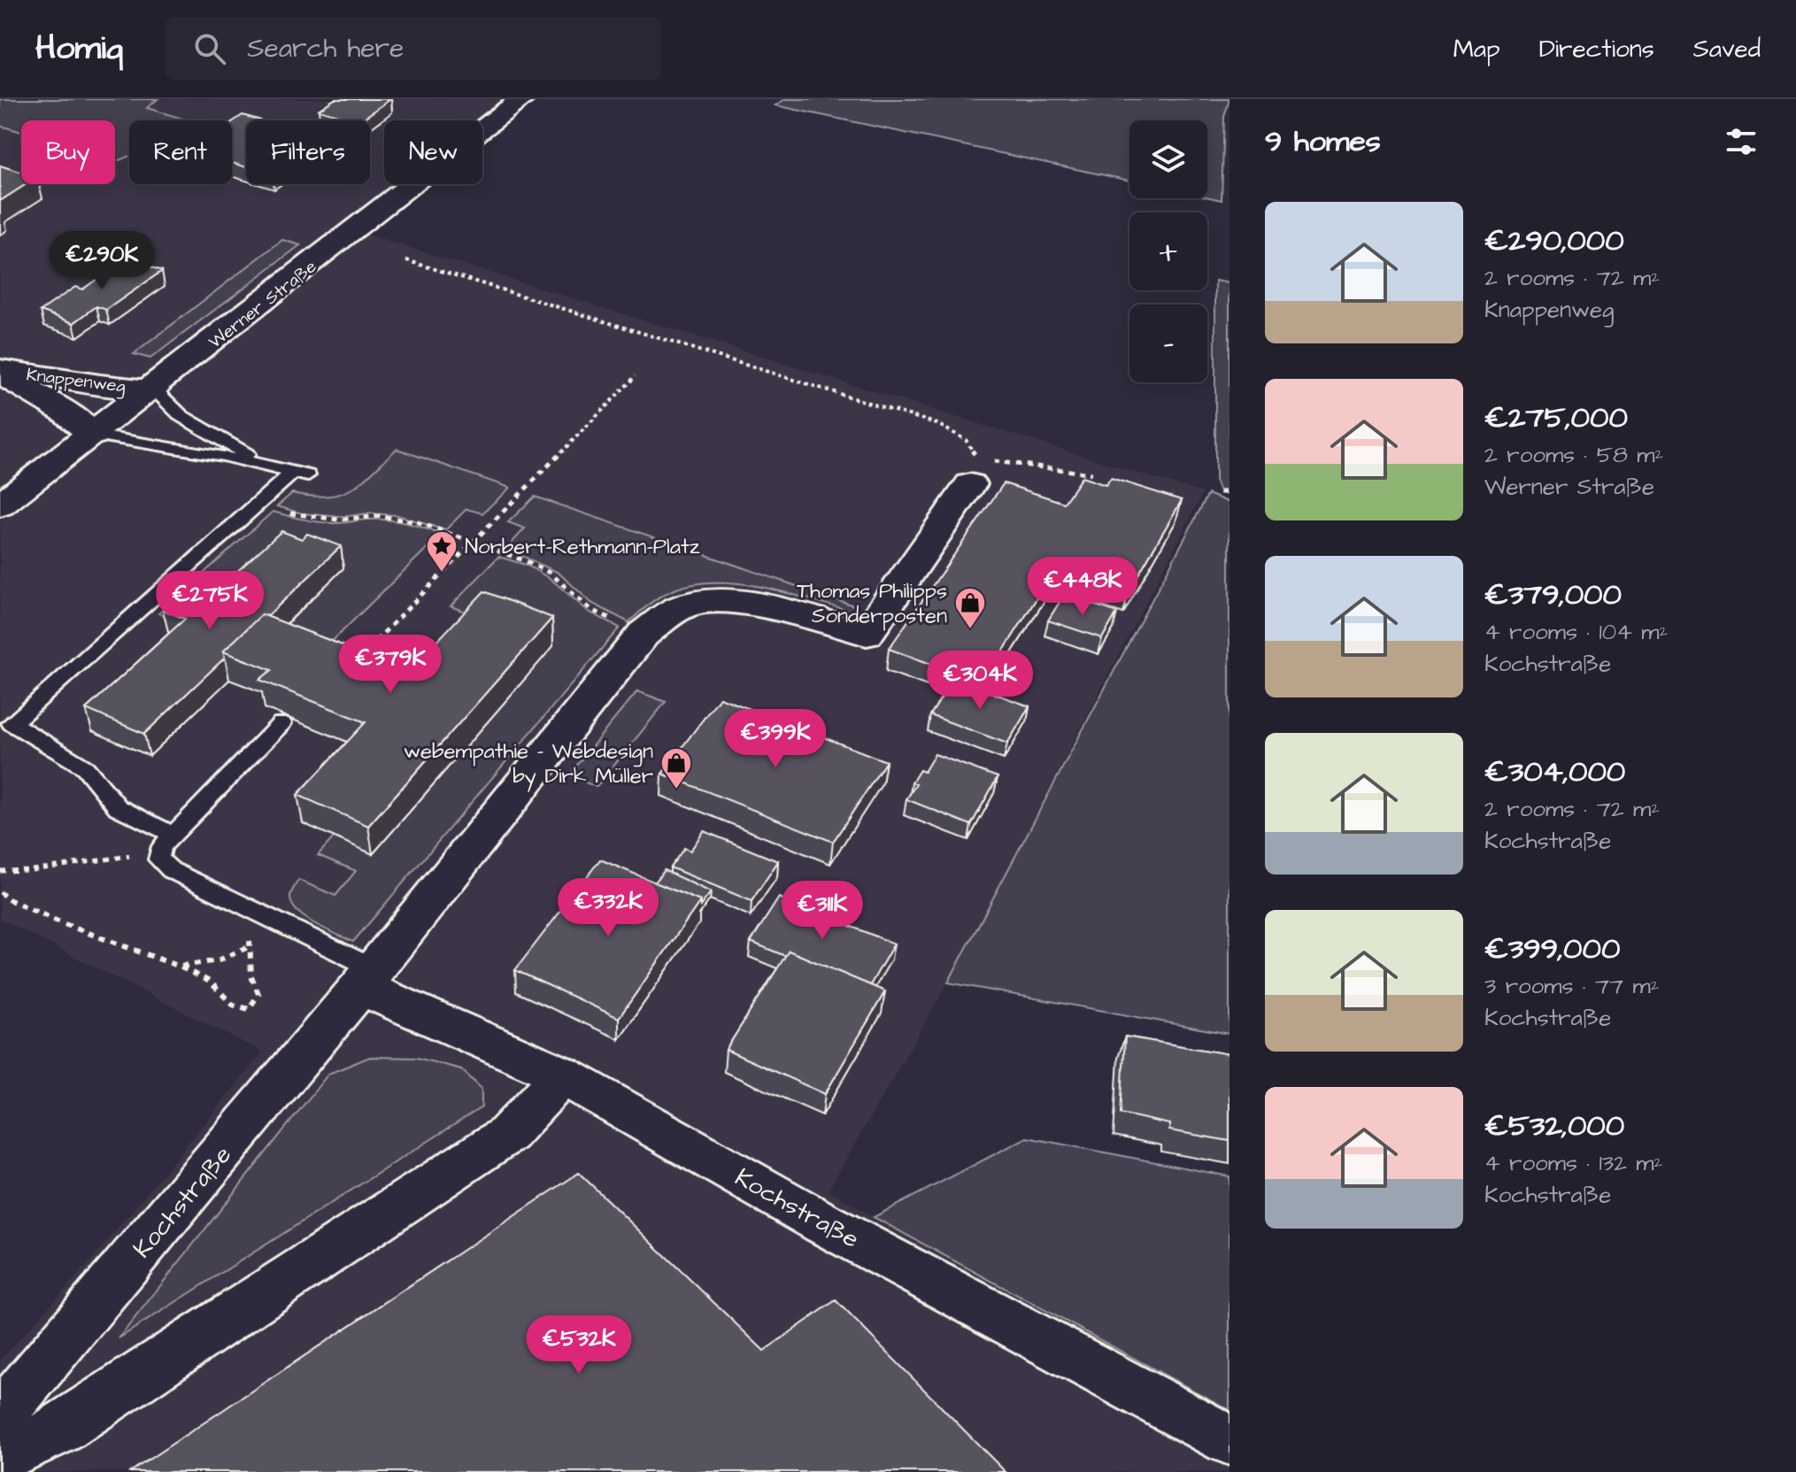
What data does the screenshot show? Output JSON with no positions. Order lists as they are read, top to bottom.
{
  "streets": {
    "street": ["Werner Straße", "Knappenweg", "Kochstraße"]
  },
  "crossings": [
    ["Werner Straße", "Knappenweg"]
  ],
  "places": {
    "place": ["Norbert-Rethmann-Platz"],
    "shop": ["Thomas Philipps Sonderposten", "webempathie - Webdesign by Dirk Müller"]
  },
  "page": {
    "header": "Homiq",
    "search": "Search here",
    "nav": ["Map", "Directions", "Saved"],
    "heading": "9 homes",
    "map_buttons": ["+", "−"],
    "chip": [
      "Buy",
      "Rent",
      "Filters",
      "New"
    ],
    "list": [
      {
        "name": "€290,000",
        "note": "2 rooms · 72 m² · Knappenweg"
      },
      {
        "name": "€275,000",
        "note": "2 rooms · 58 m² · Werner Straße"
      },
      {
        "name": "€379,000",
        "note": "4 rooms · 104 m² · Kochstraße"
      },
      {
        "name": "€304,000",
        "note": "2 rooms · 72 m² · Kochstraße"
      },
      {
        "name": "€399,000",
        "note": "3 rooms · 77 m² · Kochstraße"
      },
      {
        "name": "€532,000",
        "note": "4 rooms · 132 m² · Kochstraße"
      }
    ],
    "price": [
      "€290K",
      "€448K",
      "€275K",
      "€379K",
      "€304K",
      "€399K",
      "€332K",
      "€311K",
      "€532K"
    ]
  }
}
